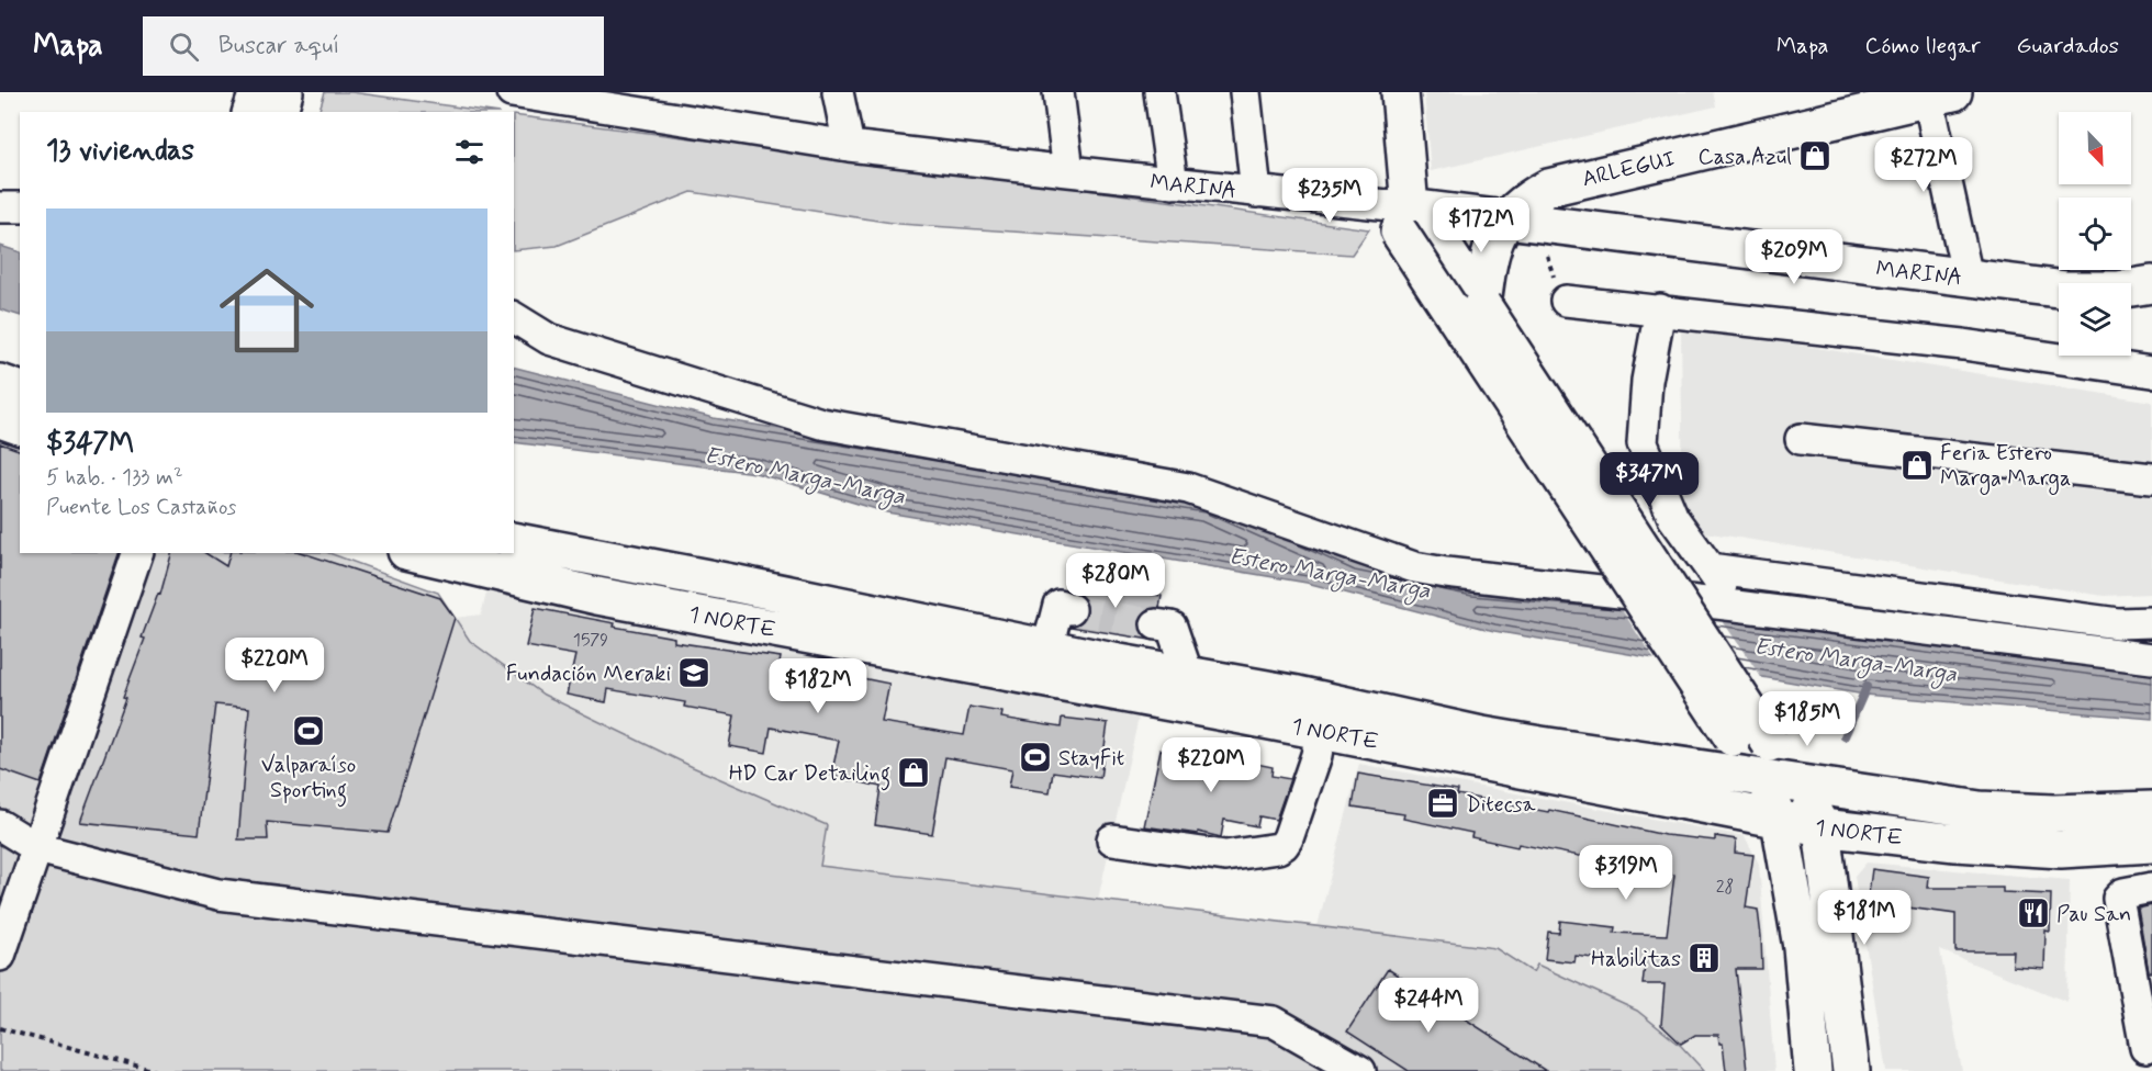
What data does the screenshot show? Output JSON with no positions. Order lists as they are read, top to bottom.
{
  "streets": {
    "main road": ["ARLEGUI", "MARINA", "1 NORTE"]
  },
  "crossings": [
    ["ARLEGUI", "MARINA"]
  ],
  "water": ["Estero Marga-Marga"],
  "places": {
    "shop": ["Casa Azul", "Feria Estero Marga Marga", "HD Car Detailing"],
    "school or university": ["Fundación Meraki"],
    "sports": ["Valparaíso Sporting", "StayFit"],
    "office": ["Ditecsa"],
    "restaurant": ["Pau San"],
    "building": ["Habilitas"]
  },
  "house_numbers": ["1579", "28"],
  "north": "bottom right",
  "page": {
    "header": "Mapa",
    "search": "Buscar aquí",
    "nav": ["Mapa", "Cómo llegar", "Guardados"],
    "heading": "13 viviendas",
    "price": [
      "$272M",
      "$235M",
      "$172M",
      "$209M",
      "$347M",
      "$280M",
      "$220M",
      "$182M",
      "$185M",
      "$220M",
      "$319M",
      "$181M",
      "$244M"
    ],
    "list": [
      {
        "name": "$347M",
        "note": "5 hab. · 133 m² · Puente Los Castaños"
      }
    ]
  }
}
